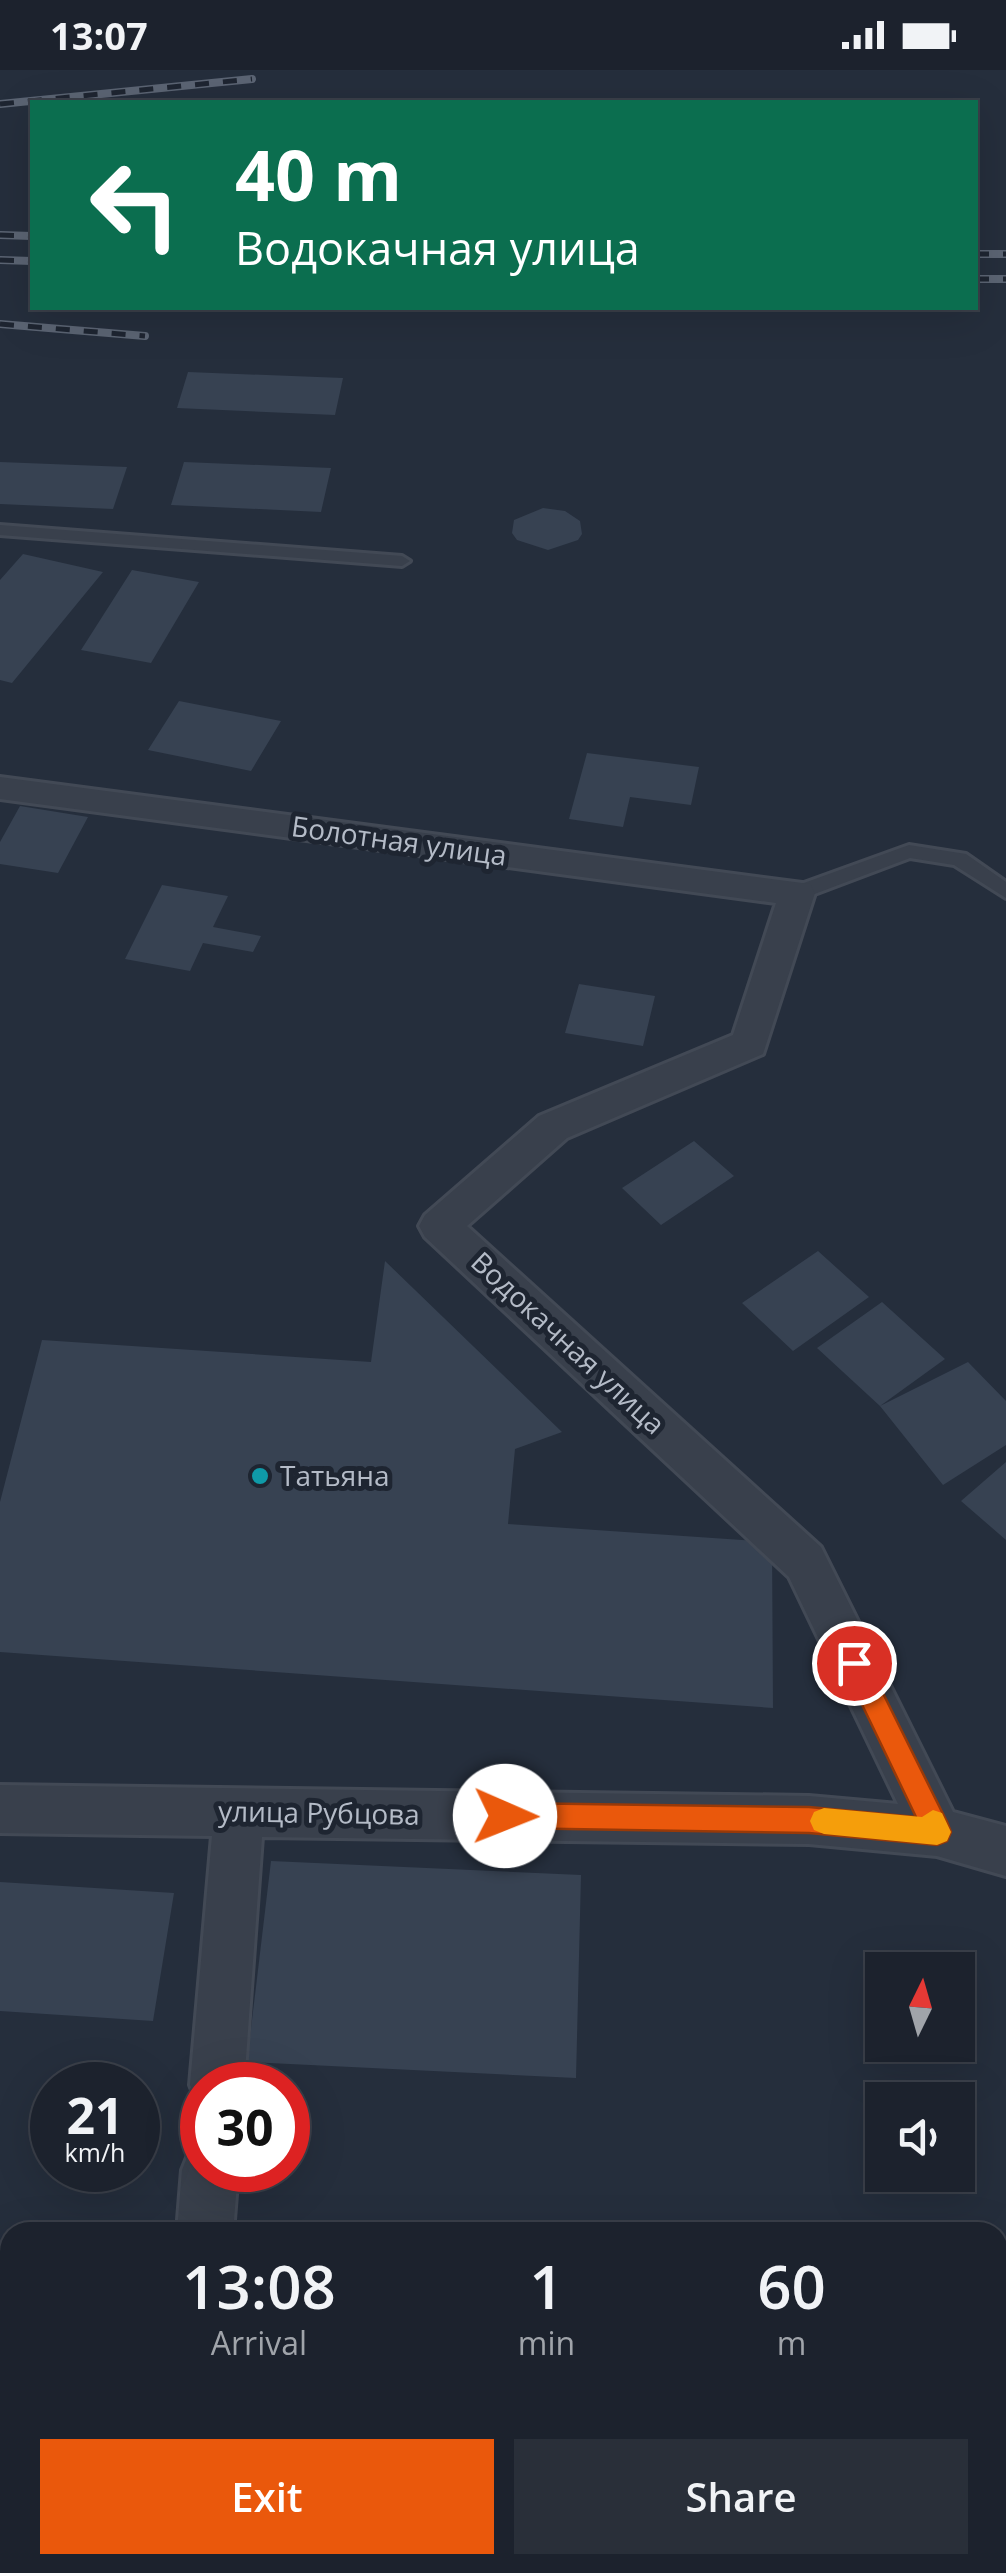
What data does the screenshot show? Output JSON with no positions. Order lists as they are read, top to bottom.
{
  "streets": {
    "street": ["Болотная улица", "Водокачная улица", "улица Рубцова"]
  },
  "crossings": [
    ["Болотная улица", "Водокачная улица"],
    ["Водокачная улица", "улица Рубцова"]
  ],
  "places": ["Татьяна"],
  "north": "top",
  "page": {
    "status": "13:07",
    "turn": ["40 m", "Водокачная улица"],
    "speed": "21 km/h",
    "limit": "30",
    "eta": [
      "13:08",
      "Arrival",
      "1",
      "min",
      "60",
      "m"
    ],
    "buttons": ["Exit", "Share"]
  }
}
